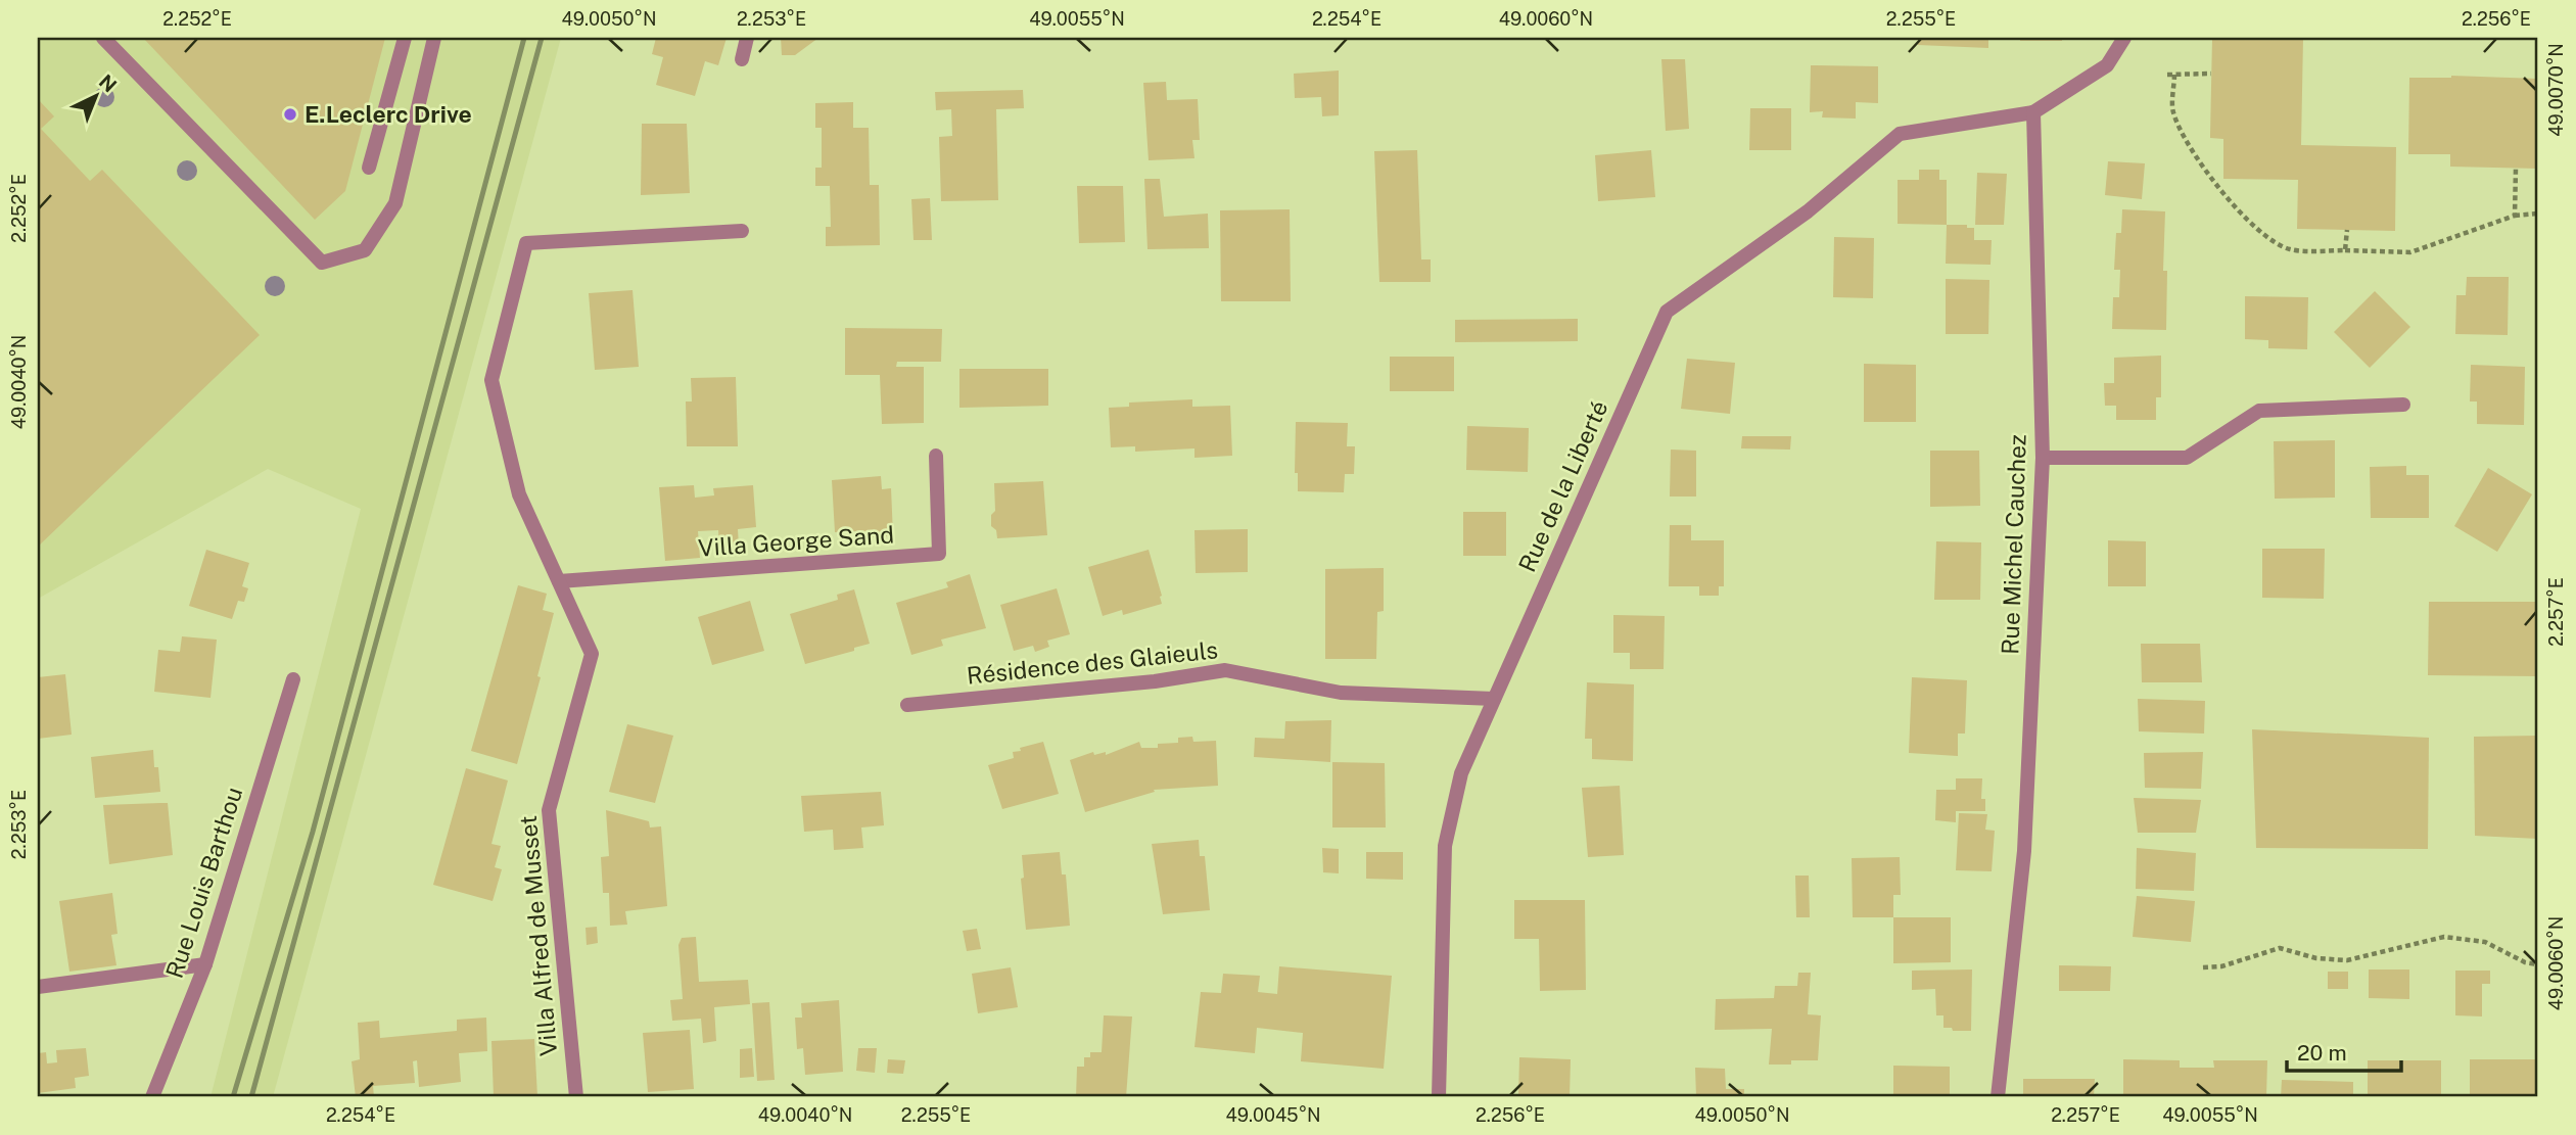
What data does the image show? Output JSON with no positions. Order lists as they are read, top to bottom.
{
  "streets": {
    "street": [
      "Rue de la Liberté",
      "Villa George Sand",
      "Rue Michel Cauchez",
      "Résidence des Glaieuls",
      "Rue Louis Barthou",
      "Villa Alfred de Musset"
    ]
  },
  "crossings": [
    ["Rue de la Liberté", "Rue Michel Cauchez"],
    ["Rue de la Liberté", "Résidence des Glaieuls"],
    ["Villa George Sand", "Villa Alfred de Musset"]
  ],
  "places": ["E.Leclerc Drive"],
  "scale_bar": "20 m",
  "north": "top right",
  "coordinates": [
    "2.252°E",
    "49.0050°N",
    "2.253°E",
    "49.0055°N",
    "2.254°E",
    "49.0060°N",
    "2.255°E",
    "2.256°E",
    "49.0070°N",
    "49.0040°N",
    "2.257°E",
    "49.0045°N"
  ]
}
